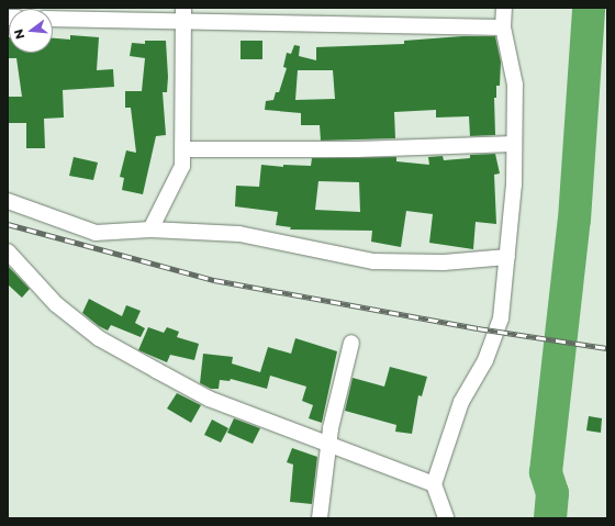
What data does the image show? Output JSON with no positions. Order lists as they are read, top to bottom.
{
  "north": "left"
}
